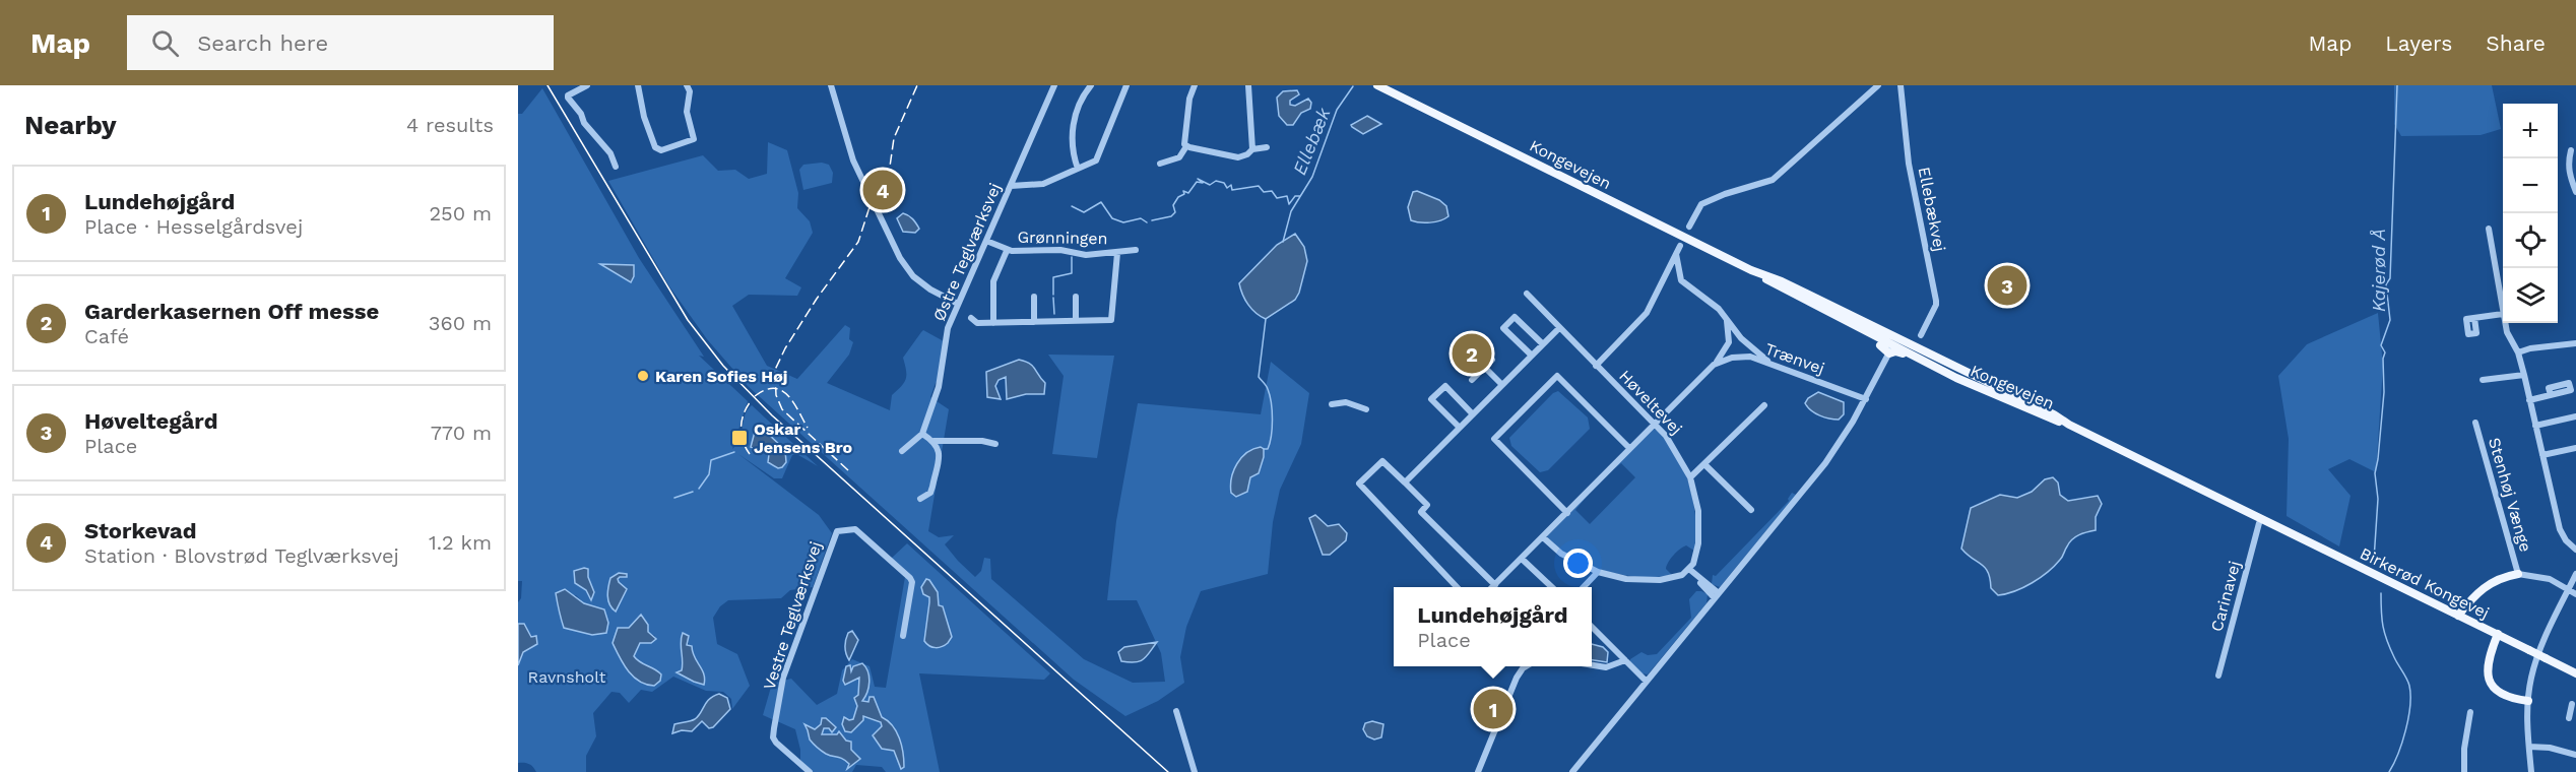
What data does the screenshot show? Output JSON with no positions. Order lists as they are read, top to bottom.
{
  "streets": {
    "main road": ["Kongevejen", "Birkerød Kongevej"],
    "street": [
      "Ellebækvej",
      "Grønningen",
      "Østre Teglværksvej",
      "Trænvej",
      "Høveltevej",
      "Stenhøj Vænge",
      "Carinavej",
      "Vestre Teglværksvej"
    ]
  },
  "crossings": [
    ["Kongevejen", "Birkerød Kongevej"],
    ["Kongevejen", "Carinavej"],
    ["Grønningen", "Østre Teglværksvej"],
    ["Birkerød Kongevej", "Carinavej"]
  ],
  "water": ["Ellebæk", "Kajerød Å"],
  "parks": ["Ravnsholt"],
  "places": {
    "other": ["Karen Sofies Høj"],
    "transit": ["Oskar Jensens Bro"]
  },
  "page": {
    "header": "Map",
    "search": "Search here",
    "nav": ["Map", "Layers", "Share"],
    "heading": ["Nearby", "4 results"],
    "map_buttons": ["+", "−"],
    "list": [
      {
        "mark": "1",
        "name": "Lundehøjgård",
        "note": "Place · Hesselgårdsvej",
        "value": "250 m"
      },
      {
        "mark": "2",
        "name": "Garderkasernen Off messe",
        "note": "Café",
        "value": "360 m"
      },
      {
        "mark": "3",
        "name": "Høveltegård",
        "note": "Place",
        "value": "770 m"
      },
      {
        "mark": "4",
        "name": "Storkevad",
        "note": "Station · Blovstrød Teglværksvej",
        "value": "1.2 km"
      }
    ],
    "pins": [
      "4",
      "3",
      "2",
      "1"
    ],
    "popup": ["Lundehøjgård", "Place"]
  }
}
